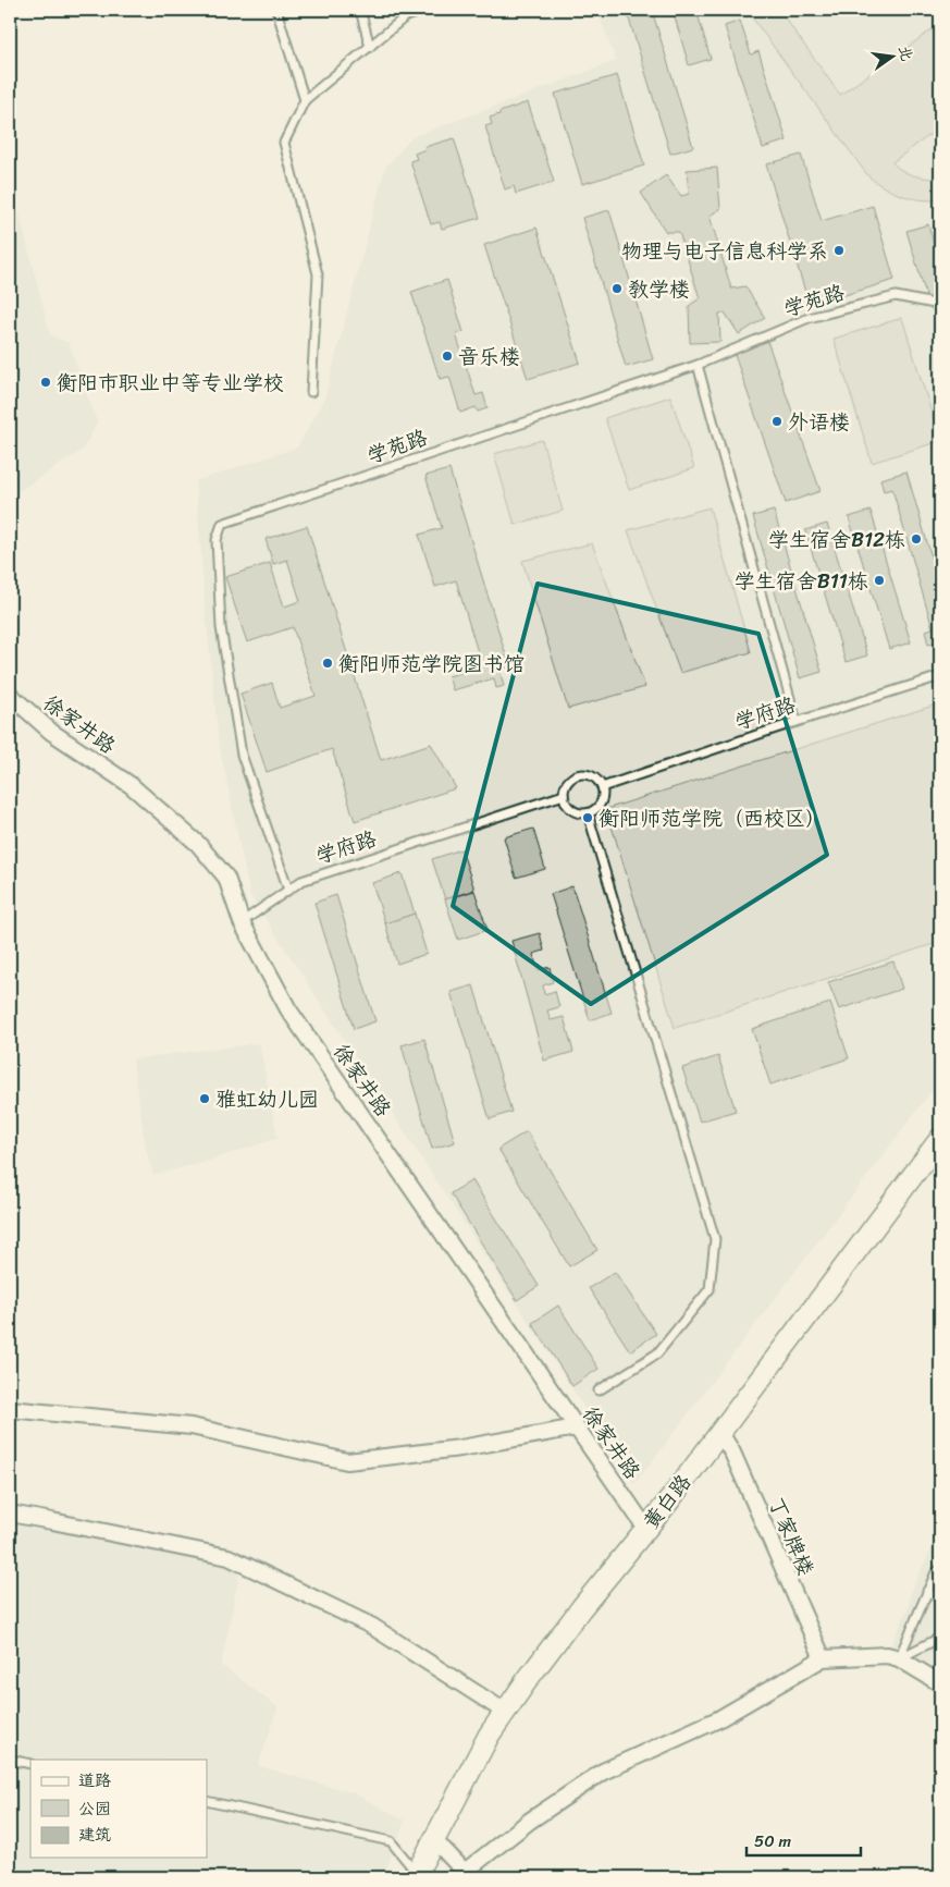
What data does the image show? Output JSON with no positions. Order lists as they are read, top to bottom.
{
  "streets": {
    "main road": ["黄白路"],
    "street": ["徐家井路", "丁家牌楼"],
    "lane": ["学苑路", "学府路"]
  },
  "crossings": [
    ["学苑路", "学府路"],
    ["学府路", "徐家井路"],
    ["徐家井路", "黄白路"],
    ["黄白路", "丁家牌楼"]
  ],
  "places": [
    "物理与电子信息科学系",
    "教学楼",
    "音乐楼",
    "衡阳市职业中等专业学校",
    "外语楼",
    "学生宿舍B12栋",
    "学生宿舍B11栋",
    "衡阳师范学院图书馆",
    "衡阳师范学院（西校区）",
    "雅虹幼儿园"
  ],
  "legend": ["道路", "公园", "建筑"],
  "scale_bar": "50 m",
  "north": "right"
}
